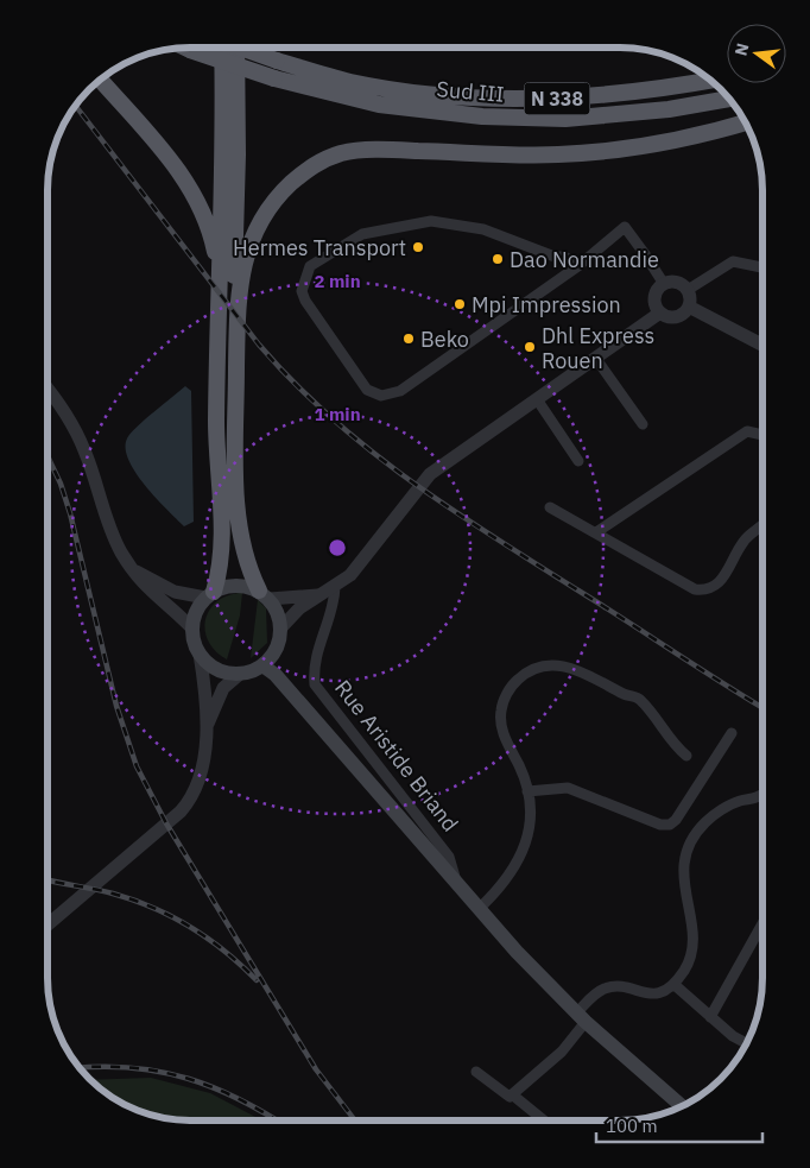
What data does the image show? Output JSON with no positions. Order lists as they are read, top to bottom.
{
  "streets": {
    "highway": ["Sud III", "N 338"],
    "main road": ["Rue Aristide Briand"]
  },
  "places": [
    "Hermes Transport",
    "Dao Normandie",
    "Mpi Impression",
    "Beko",
    "Dhl Express Rouen"
  ],
  "scale_bar": "100 m",
  "north": "left",
  "rings": ["2 min", "1 min"]
}
